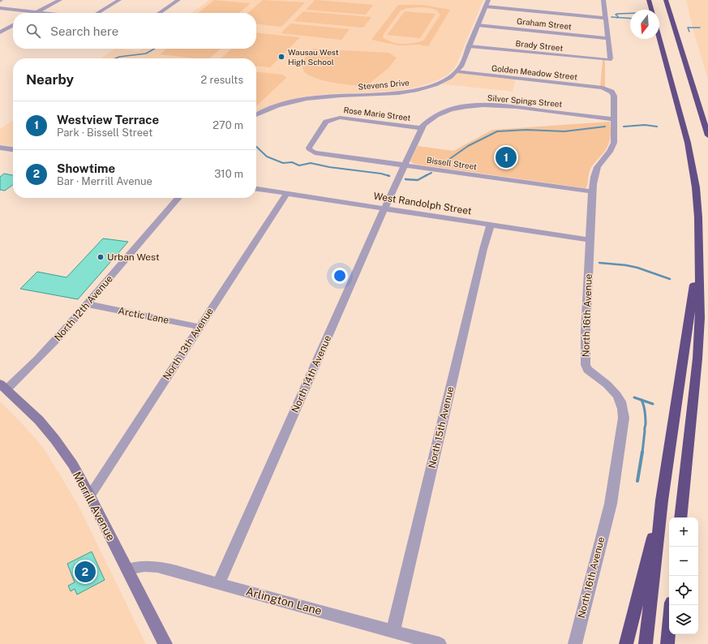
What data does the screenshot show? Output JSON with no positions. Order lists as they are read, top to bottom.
{
  "streets": {
    "main road": ["Merrill Avenue"],
    "street": [
      "Graham Street",
      "Brady Street",
      "Golden Meadow Street",
      "Stevens Drive",
      "Silver Spings Street",
      "Rose Marie Street",
      "Bissell Street",
      "West Randolph Street",
      "North 12th Avenue",
      "Arctic Lane",
      "North 16th Avenue",
      "North 13th Avenue",
      "North 14th Avenue",
      "North 15th Avenue",
      "Arlington Lane"
    ]
  },
  "crossings": [
    ["Graham Street", "Brady Street"],
    ["Golden Meadow Street", "Stevens Drive"],
    ["Golden Meadow Street", "North 16th Avenue"],
    ["Silver Spings Street", "Rose Marie Street"],
    ["Silver Spings Street", "Bissell Street"],
    ["Silver Spings Street", "North 16th Avenue"],
    ["Silver Spings Street", "North 14th Avenue"],
    ["Rose Marie Street", "Bissell Street"],
    ["Bissell Street", "North 16th Avenue"],
    ["Bissell Street", "North 14th Avenue"],
    ["West Randolph Street", "North 16th Avenue"],
    ["West Randolph Street", "North 13th Avenue"],
    ["West Randolph Street", "North 14th Avenue"],
    ["West Randolph Street", "North 15th Avenue"],
    ["North 12th Avenue", "Arctic Lane"],
    ["North 12th Avenue", "Merrill Avenue"],
    ["Arctic Lane", "North 13th Avenue"],
    ["North 13th Avenue", "Merrill Avenue"],
    ["North 14th Avenue", "Arlington Lane"],
    ["North 15th Avenue", "Arlington Lane"],
    ["Merrill Avenue", "Arlington Lane"]
  ],
  "places": ["Wausau West High School", "Urban West"],
  "north": "bottom",
  "page": {
    "search": "Search here",
    "heading": ["Nearby", "2 results"],
    "list": [
      {
        "mark": "1",
        "name": "Westview Terrace",
        "note": "Park · Bissell Street",
        "value": "270 m"
      },
      {
        "mark": "2",
        "name": "Showtime",
        "note": "Bar · Merrill Avenue",
        "value": "310 m"
      }
    ],
    "pins": ["1", "2"],
    "map_buttons": ["+", "−"]
  }
}
